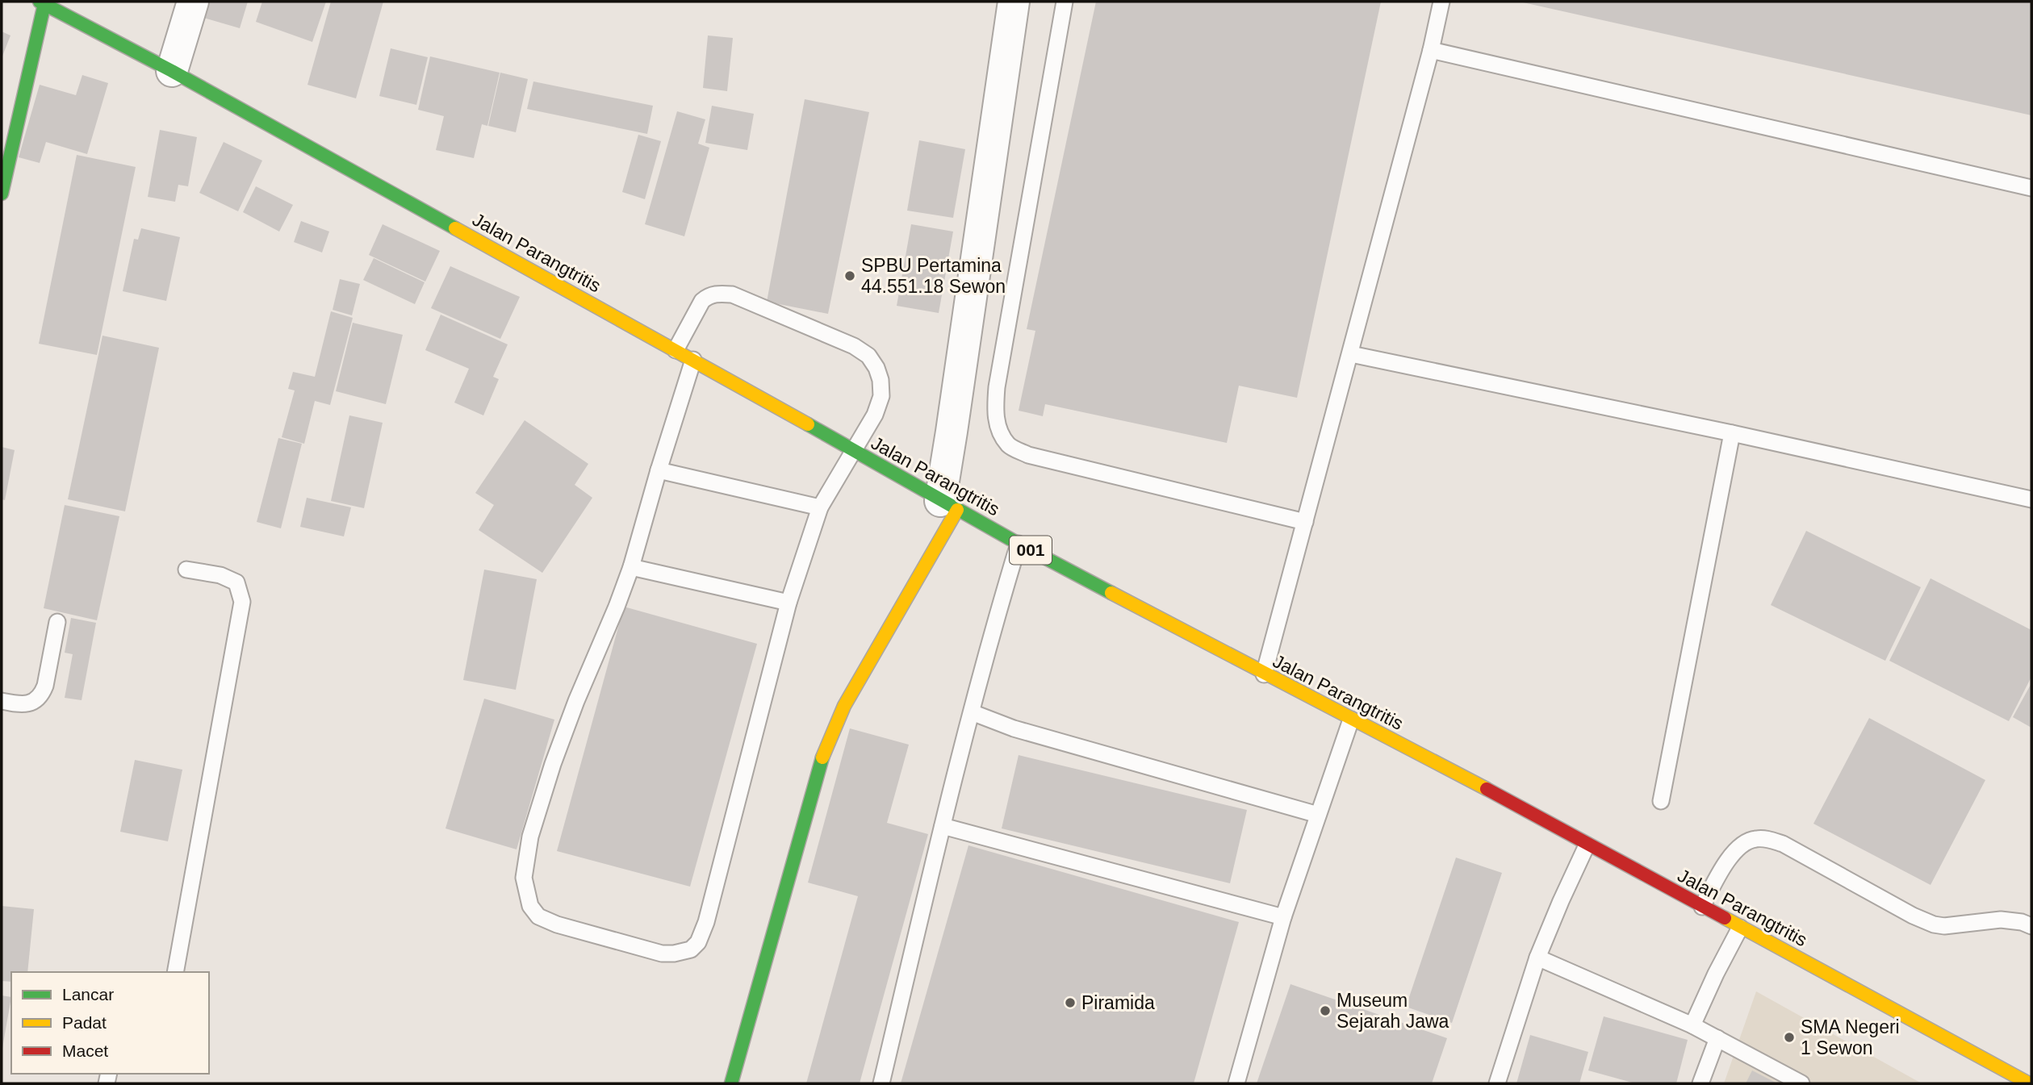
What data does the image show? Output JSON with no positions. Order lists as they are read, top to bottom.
{
  "streets": {
    "main road": ["Jalan Parangtritis", "001"]
  },
  "places": [
    "SPBU Pertamina 44.551.18 Sewon",
    "Piramida",
    "Museum Sejarah Jawa",
    "SMA Negeri 1 Sewon"
  ],
  "legend": ["Lancar", "Padat", "Macet"]
}
